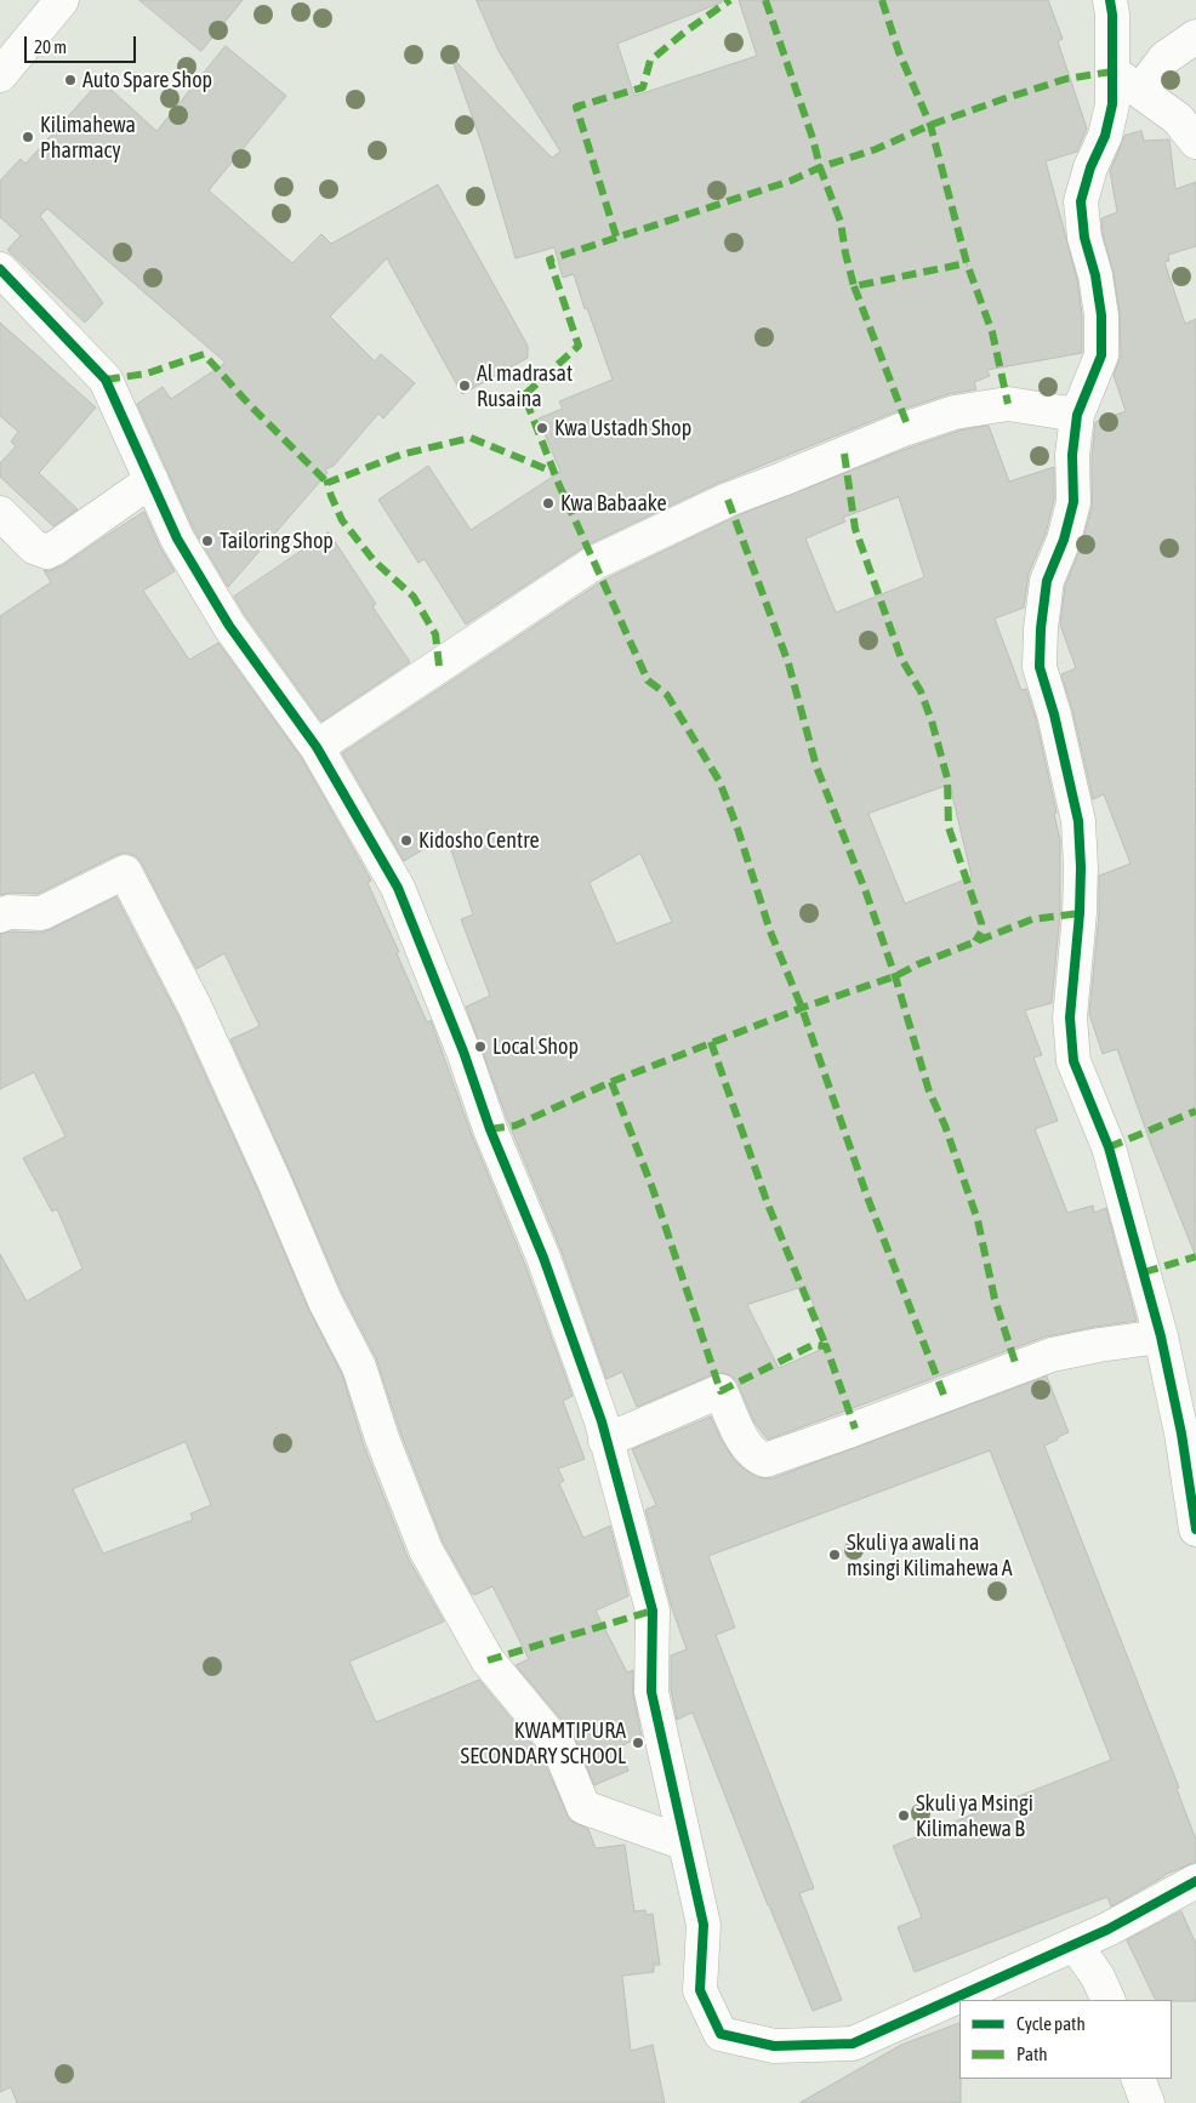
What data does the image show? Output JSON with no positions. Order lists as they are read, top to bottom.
{
  "places": [
    "Auto Spare Shop",
    "Kilimahewa Pharmacy",
    "Al madrasat Rusaina",
    "Kwa Ustadh Shop",
    "Kwa Babaake",
    "Tailoring Shop",
    "Kidosho Centre",
    "Local Shop",
    "Skuli ya awali na msingi Kilimahewa A",
    "KWAMTIPURA SECONDARY SCHOOL",
    "Skuli ya Msingi Kilimahewa B"
  ],
  "legend": ["Cycle path", "Path"],
  "scale_bar": "20 m"
}
